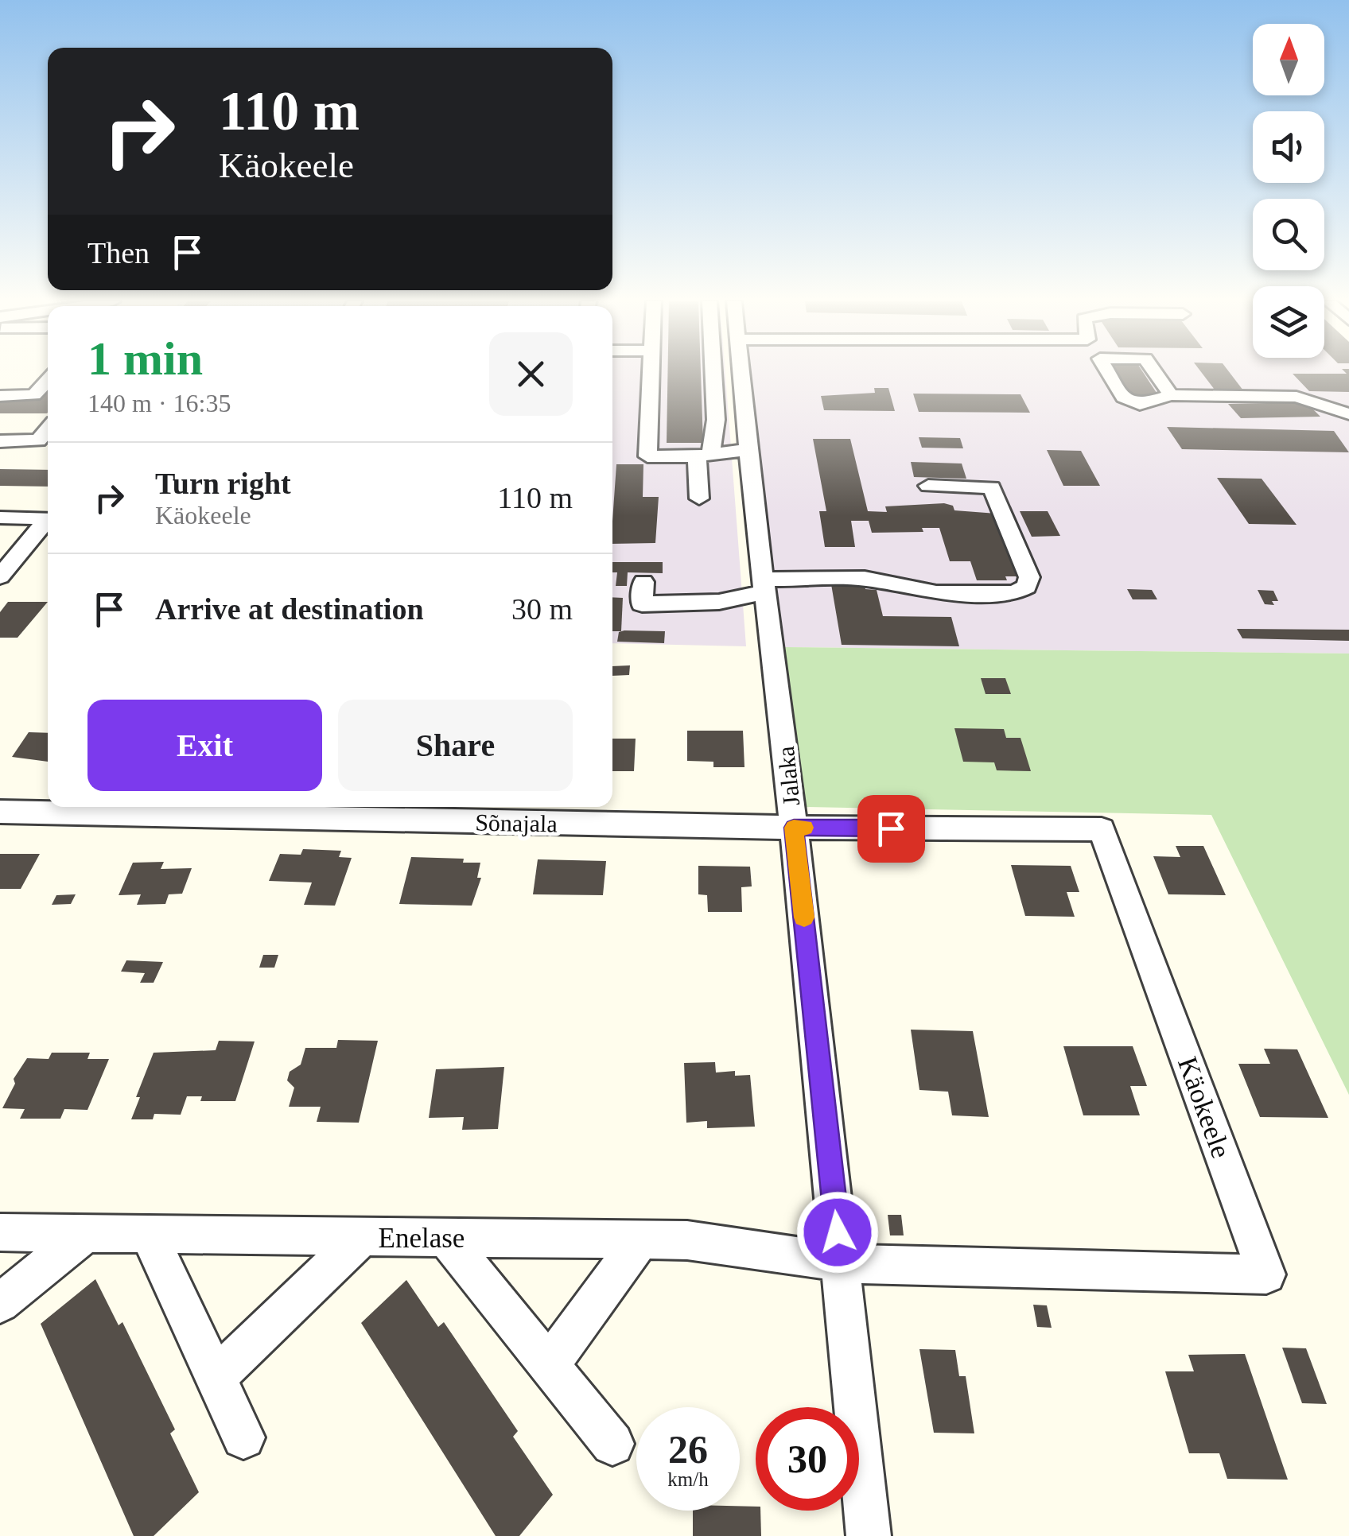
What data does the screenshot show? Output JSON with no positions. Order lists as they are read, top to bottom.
{
  "streets": {
    "street": [
      "Jalaka",
      "Sõnajala",
      "Käokeele",
      "Enelase"
    ]
  },
  "crossings": [
    ["Jalaka", "Sõnajala"],
    ["Jalaka", "Käokeele"],
    ["Jalaka", "Enelase"],
    ["Sõnajala", "Käokeele"],
    ["Käokeele", "Enelase"]
  ],
  "north": "top",
  "page": {
    "turn": ["110 m", "Käokeele"],
    "then": "Then",
    "heading": ["1 min", "140 m · 16:35"],
    "list": [
      {
        "name": "Turn right",
        "note": "Käokeele",
        "value": "110 m"
      },
      {
        "name": "Arrive at destination",
        "value": "30 m"
      }
    ],
    "buttons": ["Exit", "Share"],
    "speed": "26 km/h",
    "limit": "30"
  }
}
